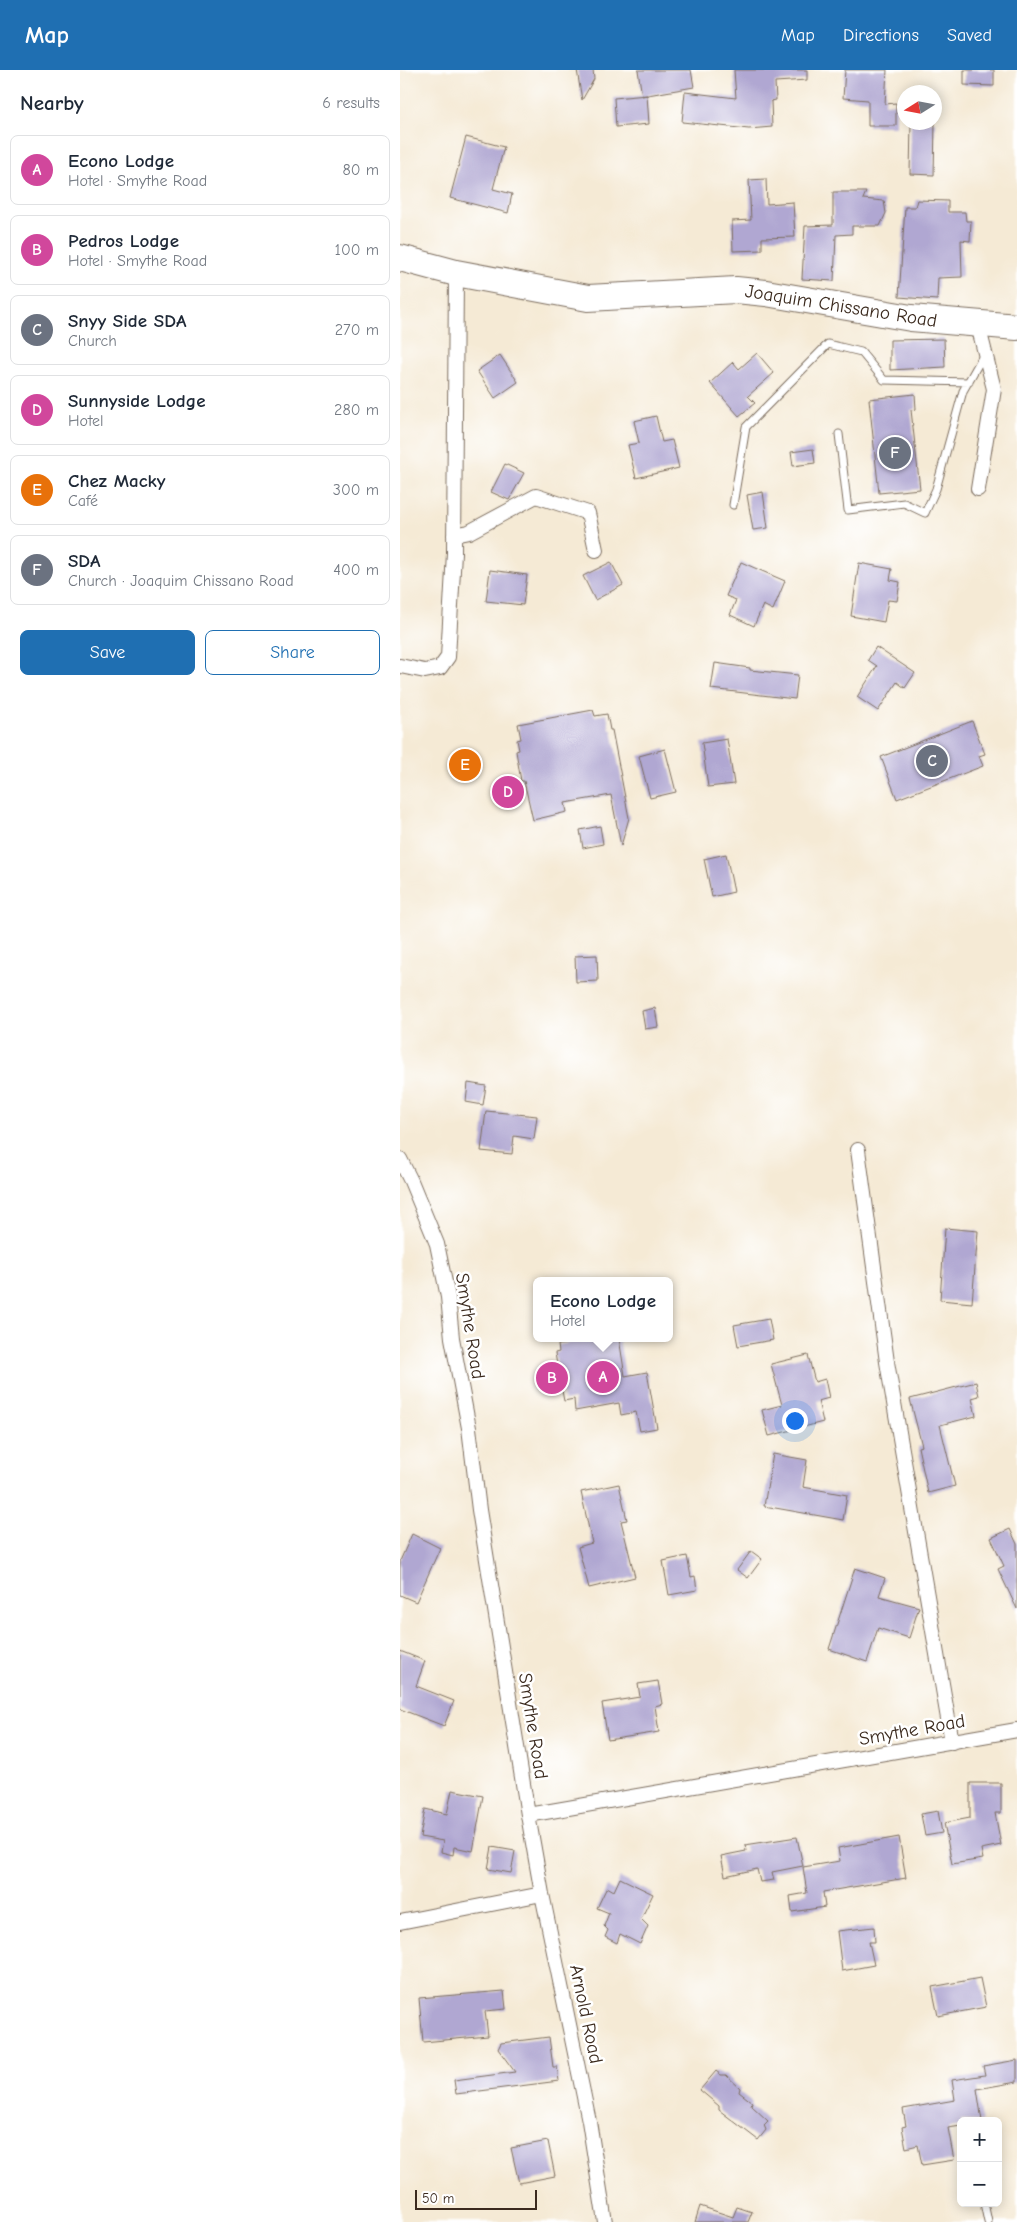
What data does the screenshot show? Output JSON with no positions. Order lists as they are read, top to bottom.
{
  "streets": {
    "highway": ["Joaquim Chissano Road"],
    "street": ["Smythe Road", "Arnold Road"]
  },
  "crossings": [
    ["Smythe Road", "Arnold Road"]
  ],
  "scale_bar": "50 m",
  "north": "left",
  "page": {
    "header": "Map",
    "nav": ["Map", "Directions", "Saved"],
    "heading": ["Nearby", "6 results"],
    "list": [
      {
        "mark": "A",
        "name": "Econo Lodge",
        "note": "Hotel · Smythe Road",
        "value": "80 m"
      },
      {
        "mark": "B",
        "name": "Pedros Lodge",
        "note": "Hotel · Smythe Road",
        "value": "100 m"
      },
      {
        "mark": "C",
        "name": "Snyy Side SDA",
        "note": "Church",
        "value": "270 m"
      },
      {
        "mark": "D",
        "name": "Sunnyside Lodge",
        "note": "Hotel",
        "value": "280 m"
      },
      {
        "mark": "E",
        "name": "Chez Macky",
        "note": "Café",
        "value": "300 m"
      },
      {
        "mark": "F",
        "name": "SDA",
        "note": "Church · Joaquim Chissano Road",
        "value": "400 m"
      }
    ],
    "pins": [
      "F",
      "C",
      "E",
      "D",
      "A",
      "B"
    ],
    "buttons": ["Save", "Share"],
    "popup": ["Econo Lodge", "Hotel"],
    "map_buttons": ["+", "−"],
    "scale": "50 m"
  }
}
